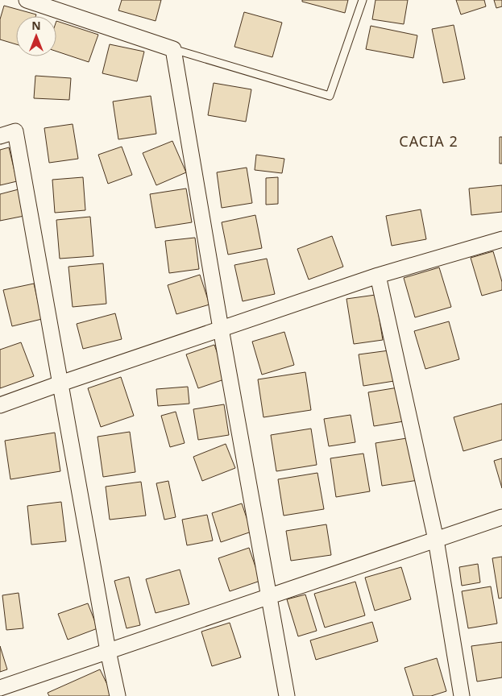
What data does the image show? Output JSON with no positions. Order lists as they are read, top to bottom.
{
  "districts": ["CACIA 2"],
  "north": "top"
}
